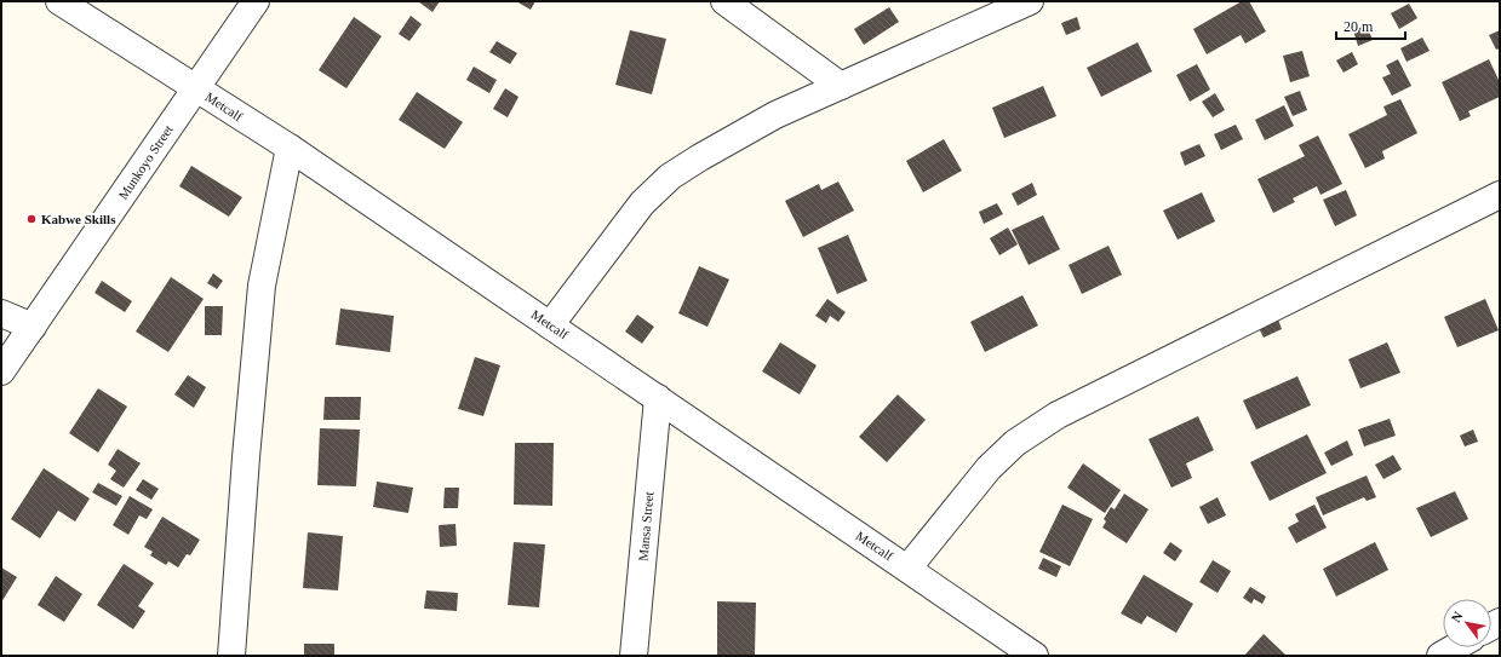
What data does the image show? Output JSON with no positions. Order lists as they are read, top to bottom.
{
  "streets": {
    "street": ["Metcalf", "Munkoyo Street", "Mansa Street"]
  },
  "crossings": [
    ["Metcalf", "Munkoyo Street"],
    ["Metcalf", "Mansa Street"]
  ],
  "places": ["Kabwe Skills"],
  "scale_bar": "20 m",
  "north": "top left"
}
